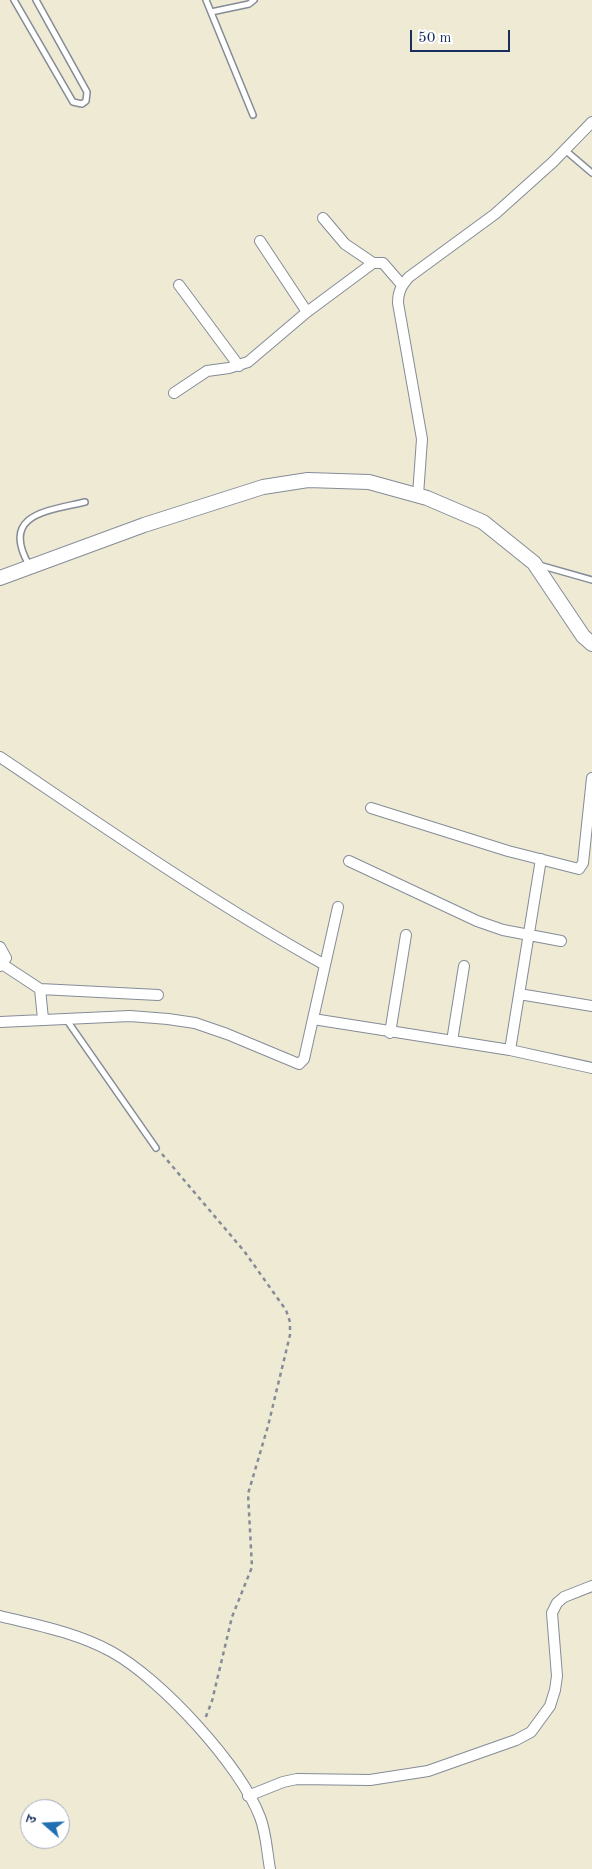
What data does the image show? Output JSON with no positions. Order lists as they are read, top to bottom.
{
  "scale_bar": "50 m",
  "north": "left"
}
